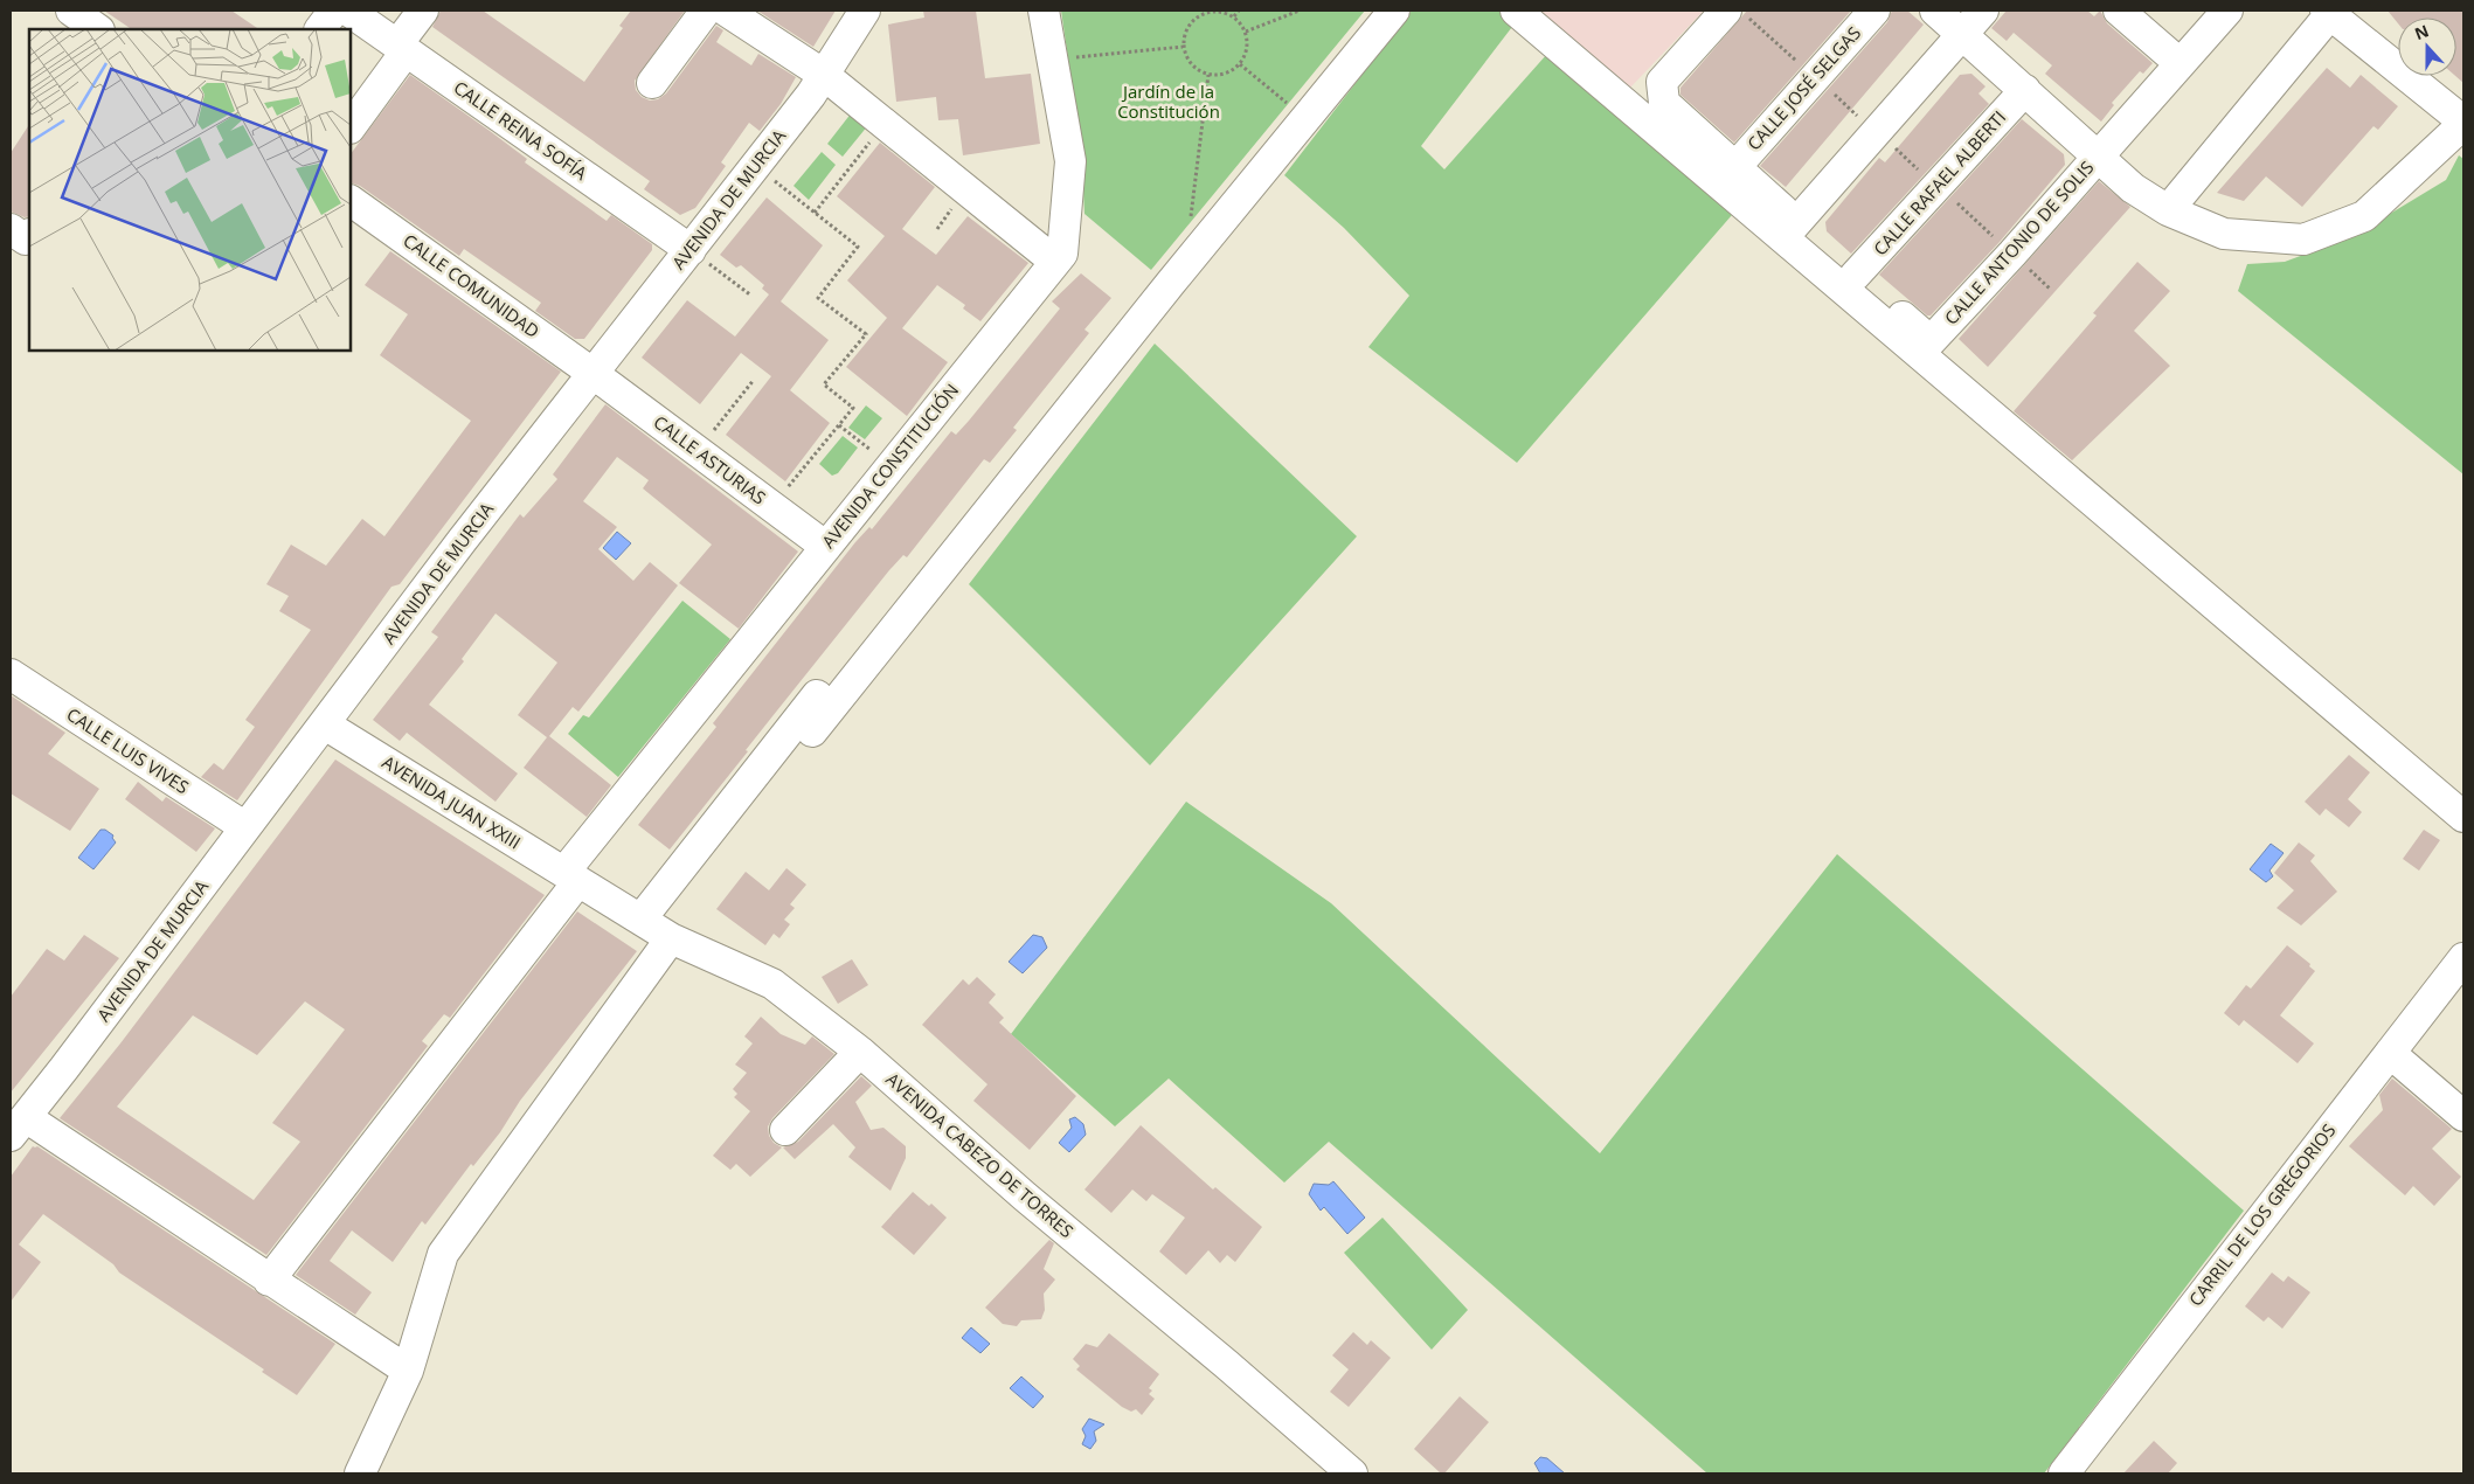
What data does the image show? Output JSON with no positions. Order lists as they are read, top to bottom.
{
  "streets": {
    "street": [
      "CALLE JOSÉ SELGAS",
      "CALLE REINA SOFÍA",
      "CALLE RAFAEL ALBERTI",
      "AVENIDA DE MURCIA",
      "CALLE ANTONIO DE SOLIS",
      "CALLE COMUNIDAD",
      "CALLE ASTURIAS",
      "AVENIDA CONSTITUCIÓN",
      "CALLE LUIS VIVES",
      "AVENIDA JUAN XXIII",
      "AVENIDA CABEZO DE TORRES",
      "CARRIL DE LOS GREGORIOS"
    ]
  },
  "crossings": [
    ["CALLE REINA SOFÍA", "AVENIDA DE MURCIA"],
    ["CALLE RAFAEL ALBERTI", "CALLE ANTONIO DE SOLIS"],
    ["AVENIDA DE MURCIA", "CALLE COMUNIDAD"],
    ["AVENIDA DE MURCIA", "CALLE ASTURIAS"],
    ["AVENIDA DE MURCIA", "CALLE LUIS VIVES"],
    ["AVENIDA DE MURCIA", "AVENIDA JUAN XXIII"],
    ["CALLE COMUNIDAD", "CALLE ASTURIAS"],
    ["CALLE ASTURIAS", "AVENIDA CONSTITUCIÓN"],
    ["AVENIDA CONSTITUCIÓN", "AVENIDA JUAN XXIII"],
    ["AVENIDA CONSTITUCIÓN", "AVENIDA CABEZO DE TORRES"],
    ["AVENIDA JUAN XXIII", "AVENIDA CABEZO DE TORRES"]
  ],
  "parks": ["Jardín de la Constitución"],
  "north": "top"
}
